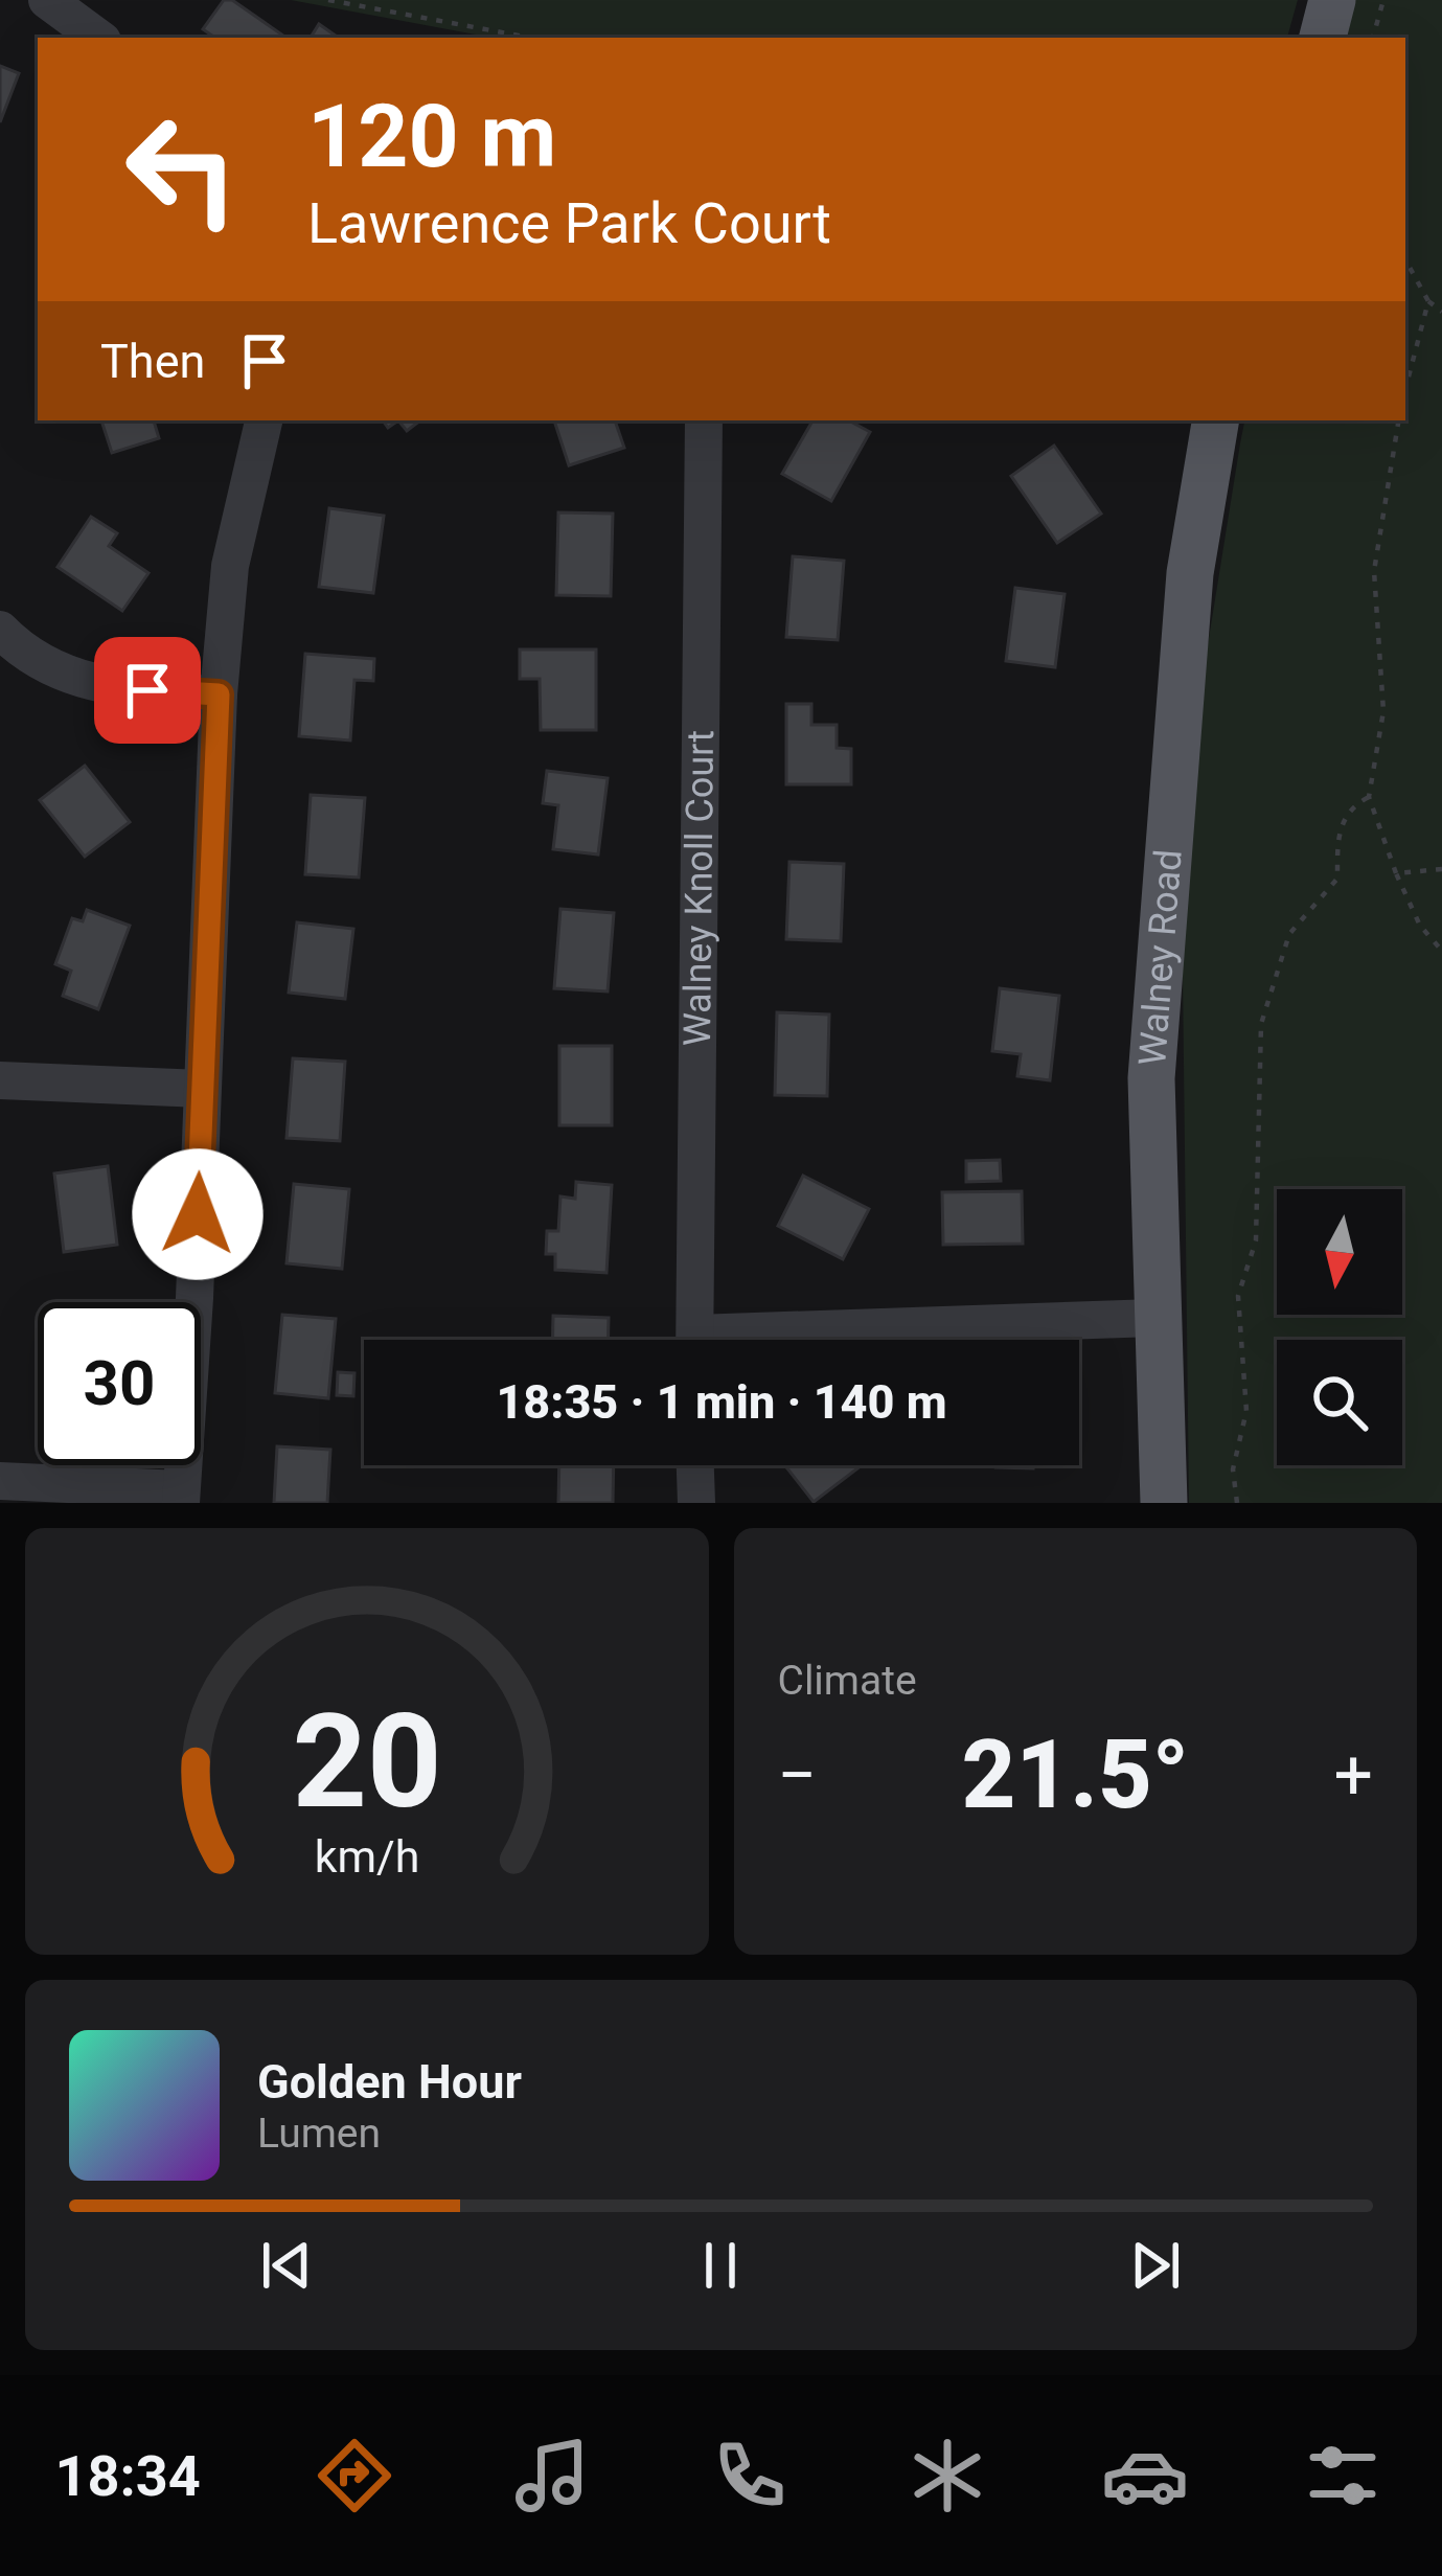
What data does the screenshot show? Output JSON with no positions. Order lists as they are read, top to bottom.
{
  "streets": {
    "main road": ["Walney Road"],
    "street": ["Walney Knoll Court"]
  },
  "north": "bottom",
  "page": {
    "turn": ["120 m", "Lawrence Park Court"],
    "then": "Then",
    "limit": "30",
    "trip": "18:35 · 1 min · 140 m",
    "tile": "Climate",
    "heat": ["−", "21.5°", "+"],
    "song": ["Golden Hour", "Lumen"],
    "tabs": "18:34",
    "gauge": ["20", "km/h"]
  }
}
